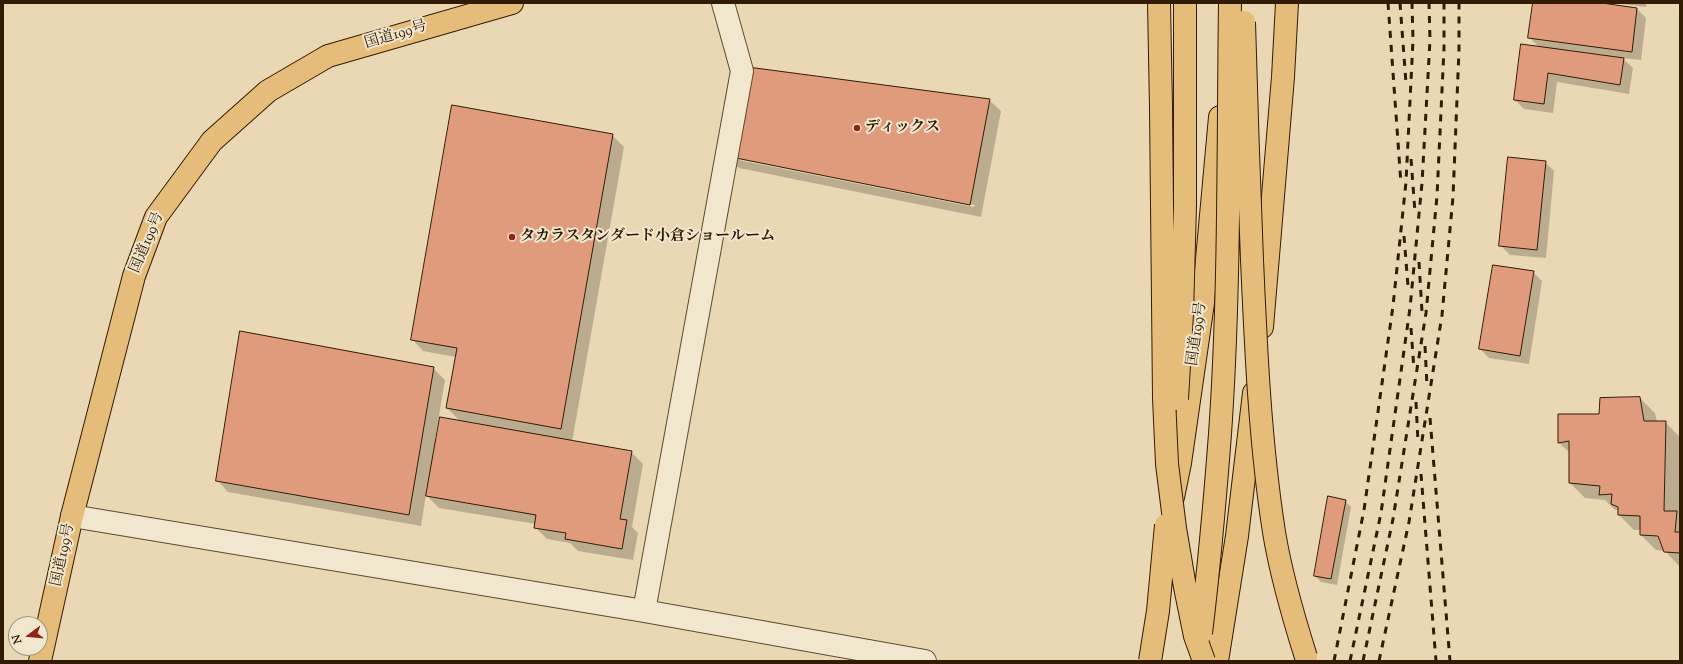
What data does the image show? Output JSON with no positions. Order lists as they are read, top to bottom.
{
  "streets": {
    "highway": ["国道199号"]
  },
  "places": ["ディックス", "タカラスタンダード小倉ショールーム"],
  "north": "left"
}
